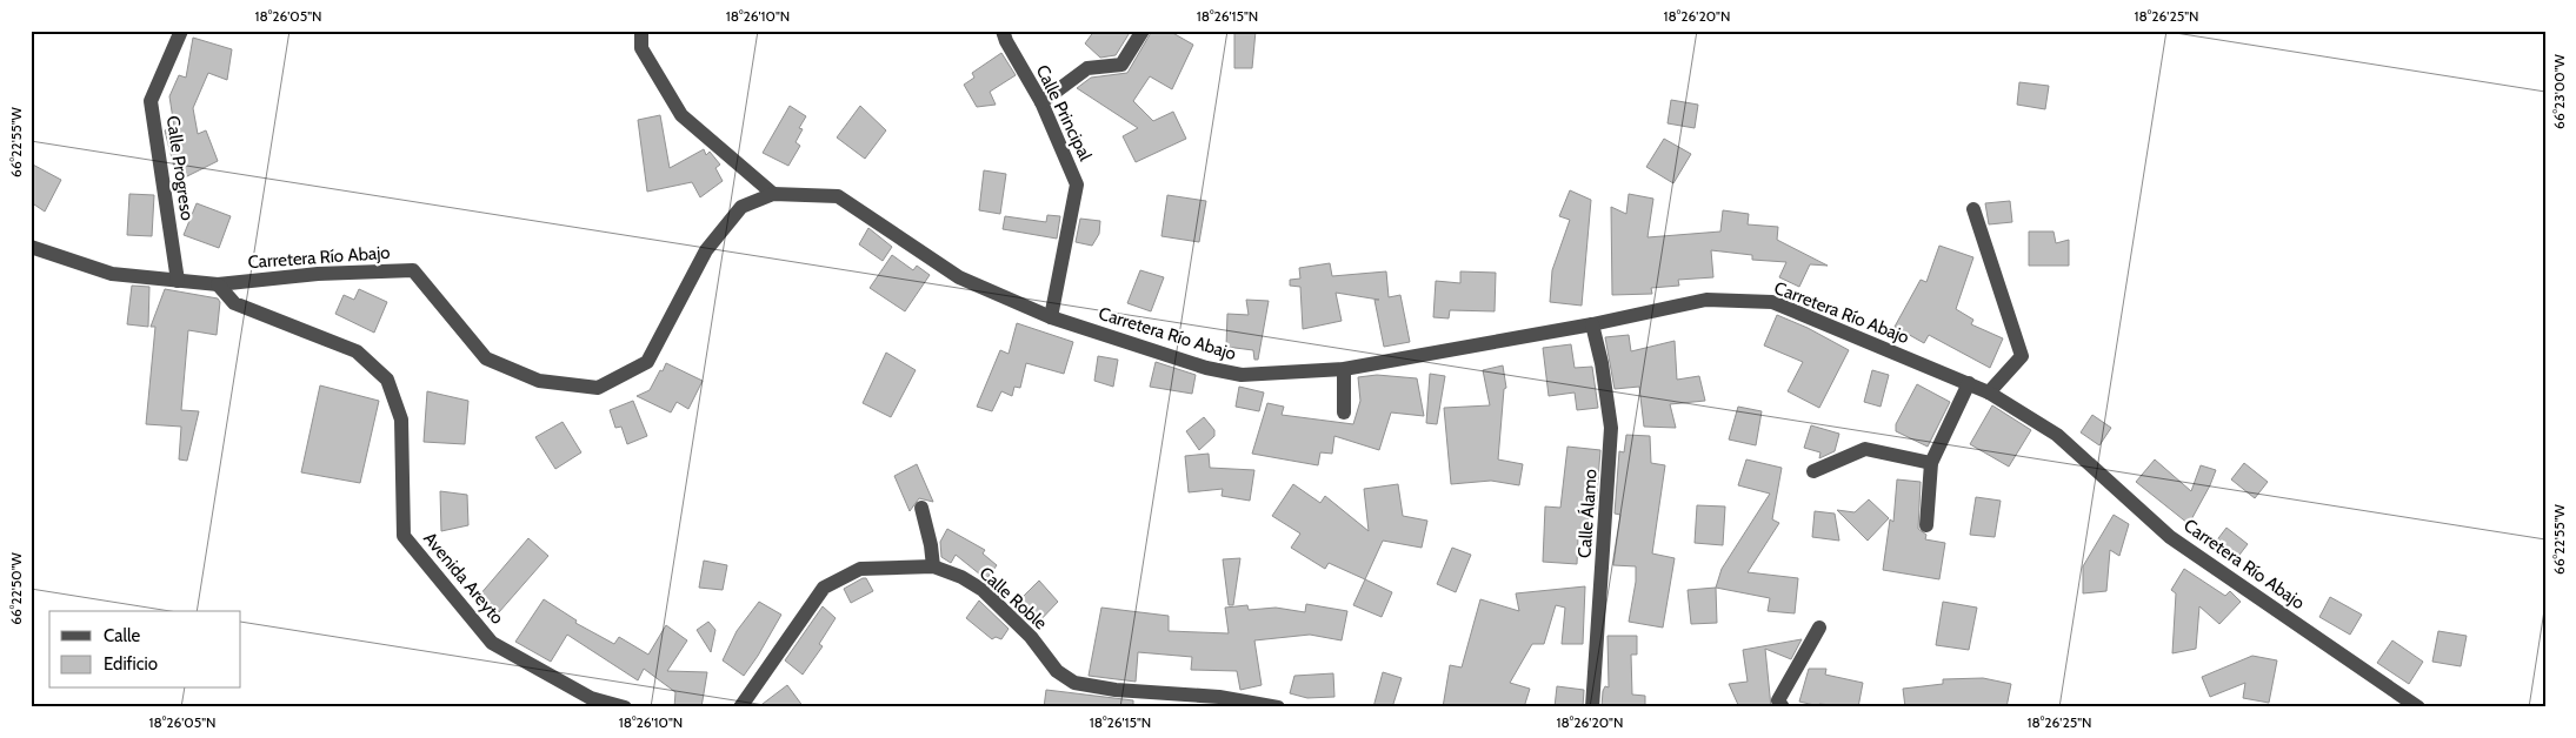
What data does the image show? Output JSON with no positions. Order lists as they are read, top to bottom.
{
  "streets": {
    "street": [
      "Calle Principal",
      "Calle Progreso",
      "Carretera Río Abajo",
      "Calle Álamo",
      "Avenida Areyto",
      "Calle Roble"
    ]
  },
  "crossings": [
    ["Calle Principal", "Carretera Río Abajo"],
    ["Calle Progreso", "Carretera Río Abajo"],
    ["Carretera Río Abajo", "Calle Álamo"],
    ["Carretera Río Abajo", "Avenida Areyto"]
  ],
  "legend": ["Calle", "Edificio"],
  "coordinates": [
    "18°26'05\"N",
    "18°26'10\"N",
    "18°26'15\"N",
    "18°26'20\"N",
    "18°26'25\"N",
    "66°23'00\"W",
    "66°22'55\"W",
    "66°22'50\"W"
  ]
}
